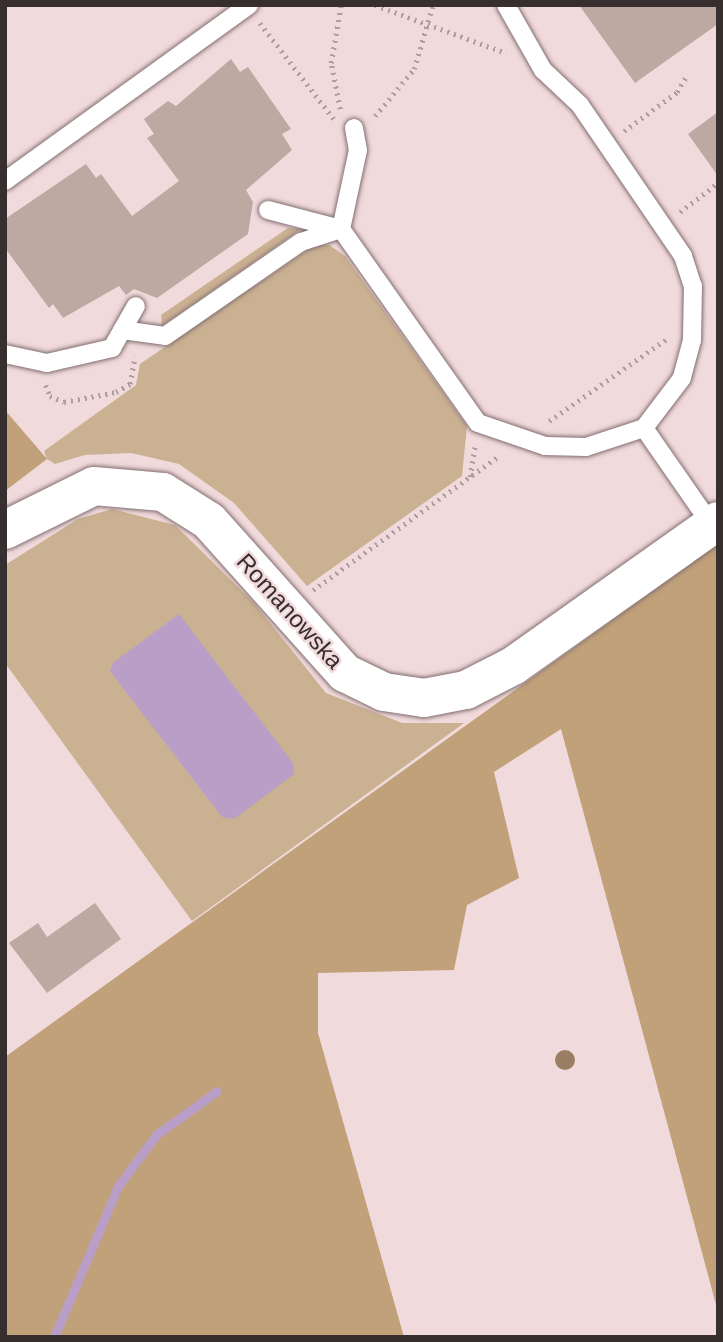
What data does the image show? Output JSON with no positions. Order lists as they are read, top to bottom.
{
  "streets": {
    "street": ["Romanowska"]
  }
}
